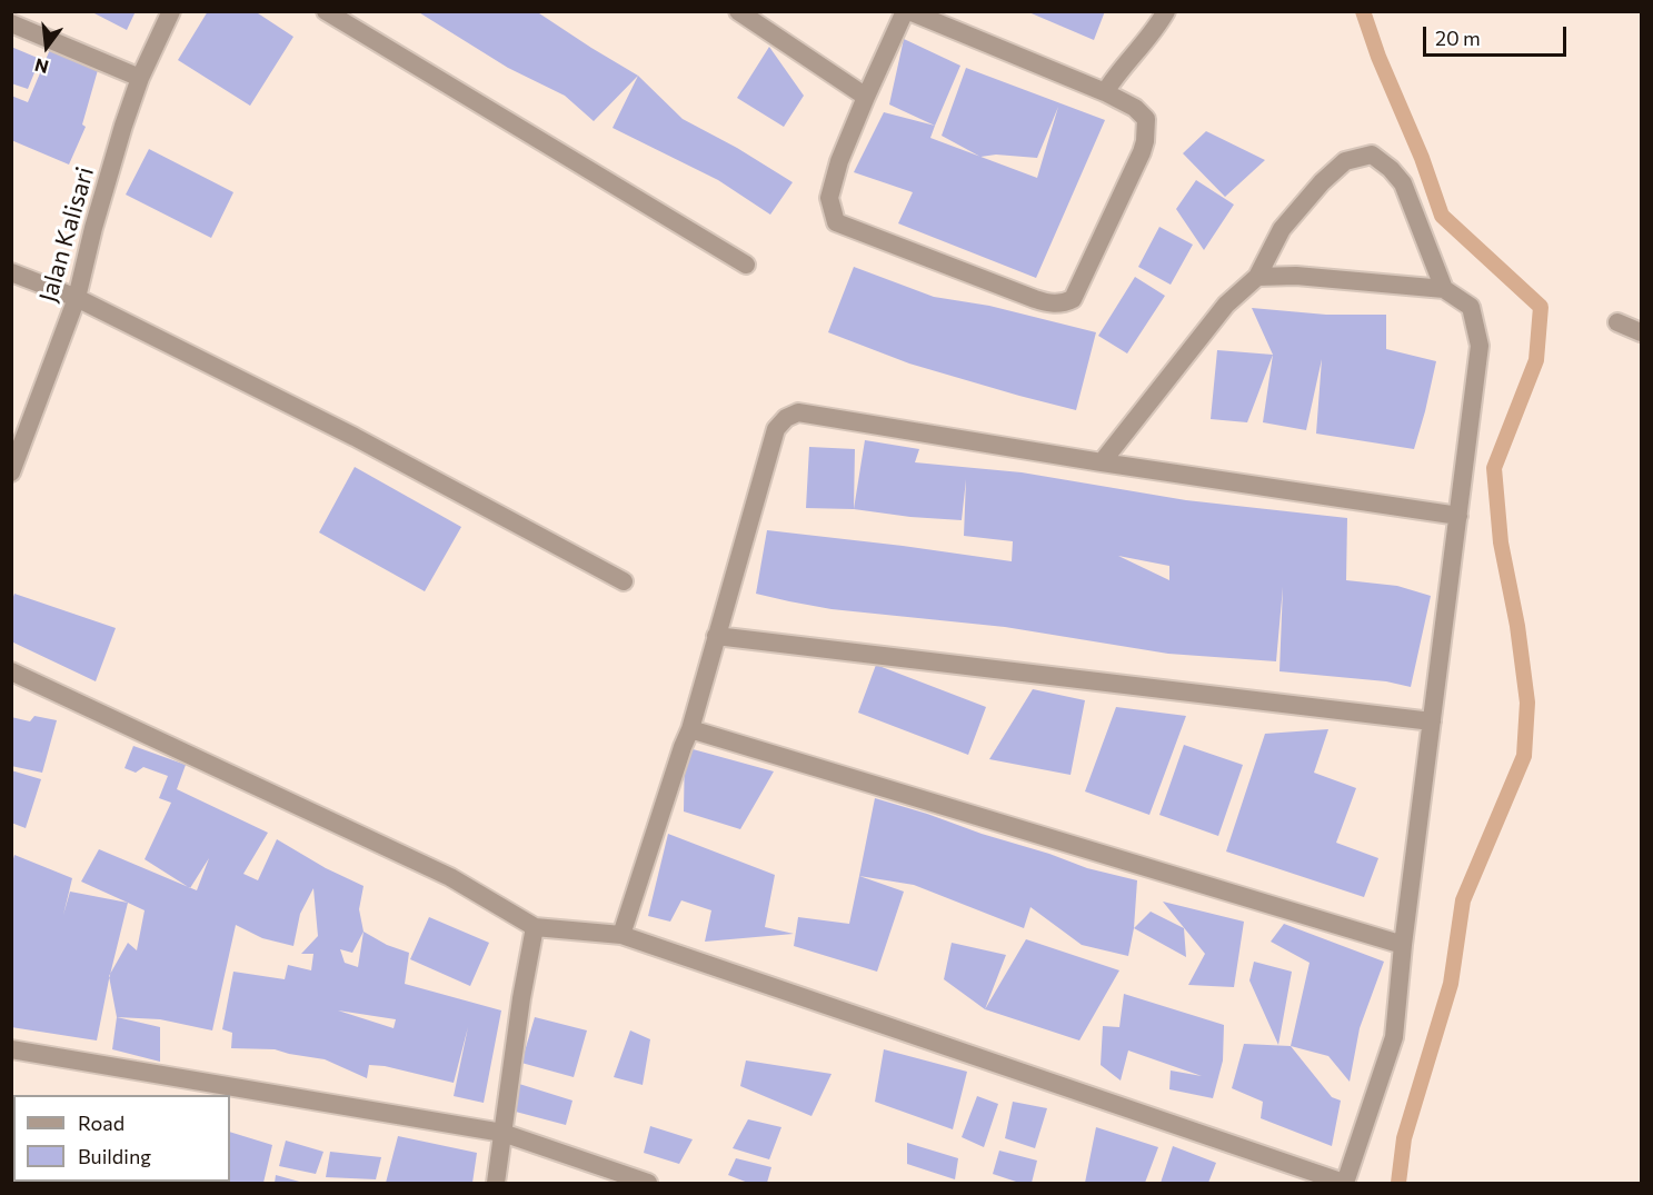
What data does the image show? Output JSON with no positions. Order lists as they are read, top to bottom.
{
  "streets": {
    "street": ["Jalan Kalisari"]
  },
  "legend": ["Road", "Building"],
  "scale_bar": "20 m",
  "north": "bottom"
}
